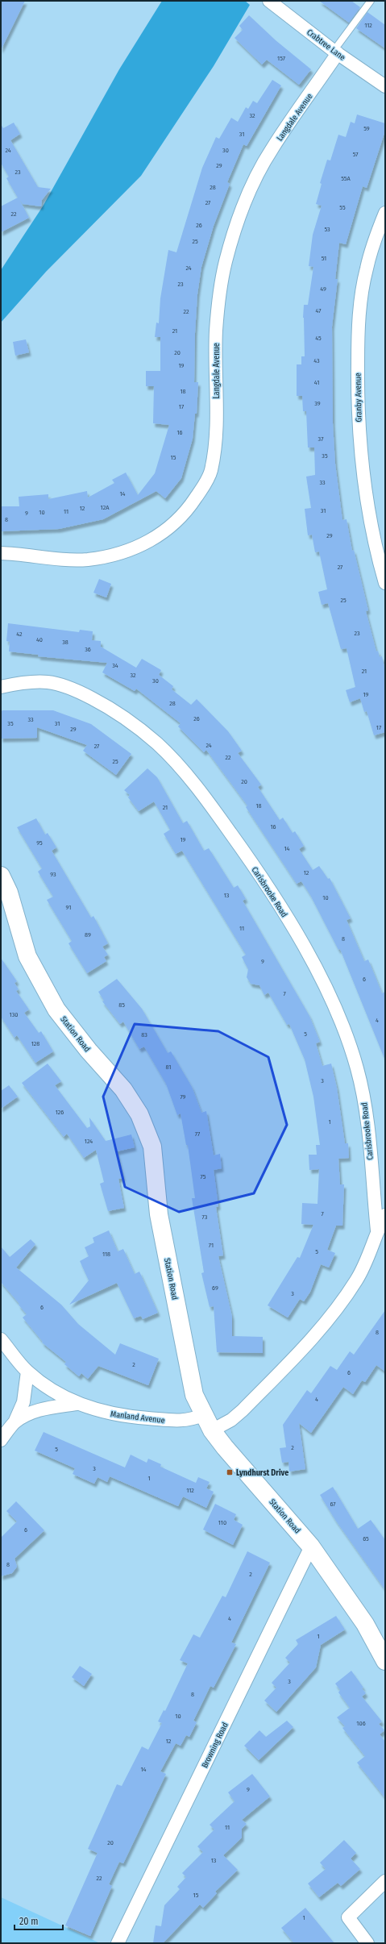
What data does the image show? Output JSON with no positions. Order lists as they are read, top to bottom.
{
  "streets": {
    "main road": ["Station Road"],
    "street": [
      "Crabtree Lane",
      "Langdale Avenue",
      "Granby Avenue",
      "Carisbrooke Road",
      "Manland Avenue",
      "Browning Road"
    ]
  },
  "crossings": [
    ["Crabtree Lane", "Langdale Avenue"],
    ["Station Road", "Manland Avenue"],
    ["Station Road", "Browning Road"]
  ],
  "places": {
    "transit": ["Lyndhurst Drive"]
  },
  "house_numbers": [
    "112",
    "157",
    "32",
    "59",
    "31",
    "24",
    "30",
    "57",
    "29",
    "23",
    "55A",
    "28",
    "27",
    "55",
    "22",
    "26",
    "53",
    "25",
    "51",
    "24",
    "23",
    "49",
    "47",
    "22",
    "21",
    "45",
    "20",
    "43",
    "19",
    "41",
    "18",
    "39",
    "17",
    "16",
    "37",
    "35",
    "15",
    "33",
    "14",
    "12A",
    "12",
    "31",
    "11",
    "10",
    "9",
    "8",
    "29",
    "27",
    "25",
    "23",
    "42",
    "40",
    "38",
    "36",
    "34",
    "21",
    "32",
    "30",
    "19",
    "28",
    "26",
    "33",
    "35",
    "31",
    "17",
    "29",
    "24",
    "27",
    "22",
    "25",
    "20",
    "18",
    "21",
    "16",
    "19",
    "95",
    "14",
    "12",
    "93",
    "13",
    "10",
    "91",
    "11",
    "89",
    "8",
    "9",
    "6",
    "7",
    "85",
    "130",
    "4",
    "5",
    "83",
    "128",
    "81",
    "3",
    "79",
    "126",
    "1",
    "77",
    "124",
    "75",
    "7",
    "73",
    "71",
    "5",
    "118",
    "69",
    "3",
    "6",
    "8",
    "2",
    "6",
    "4",
    "2",
    "5",
    "3",
    "1",
    "112",
    "67",
    "110",
    "6",
    "65",
    "8",
    "2",
    "4",
    "1",
    "3",
    "8",
    "10",
    "106",
    "12",
    "14",
    "9",
    "11",
    "20",
    "13",
    "22",
    "15",
    "1"
  ],
  "scale_bar": "20 m"
}
